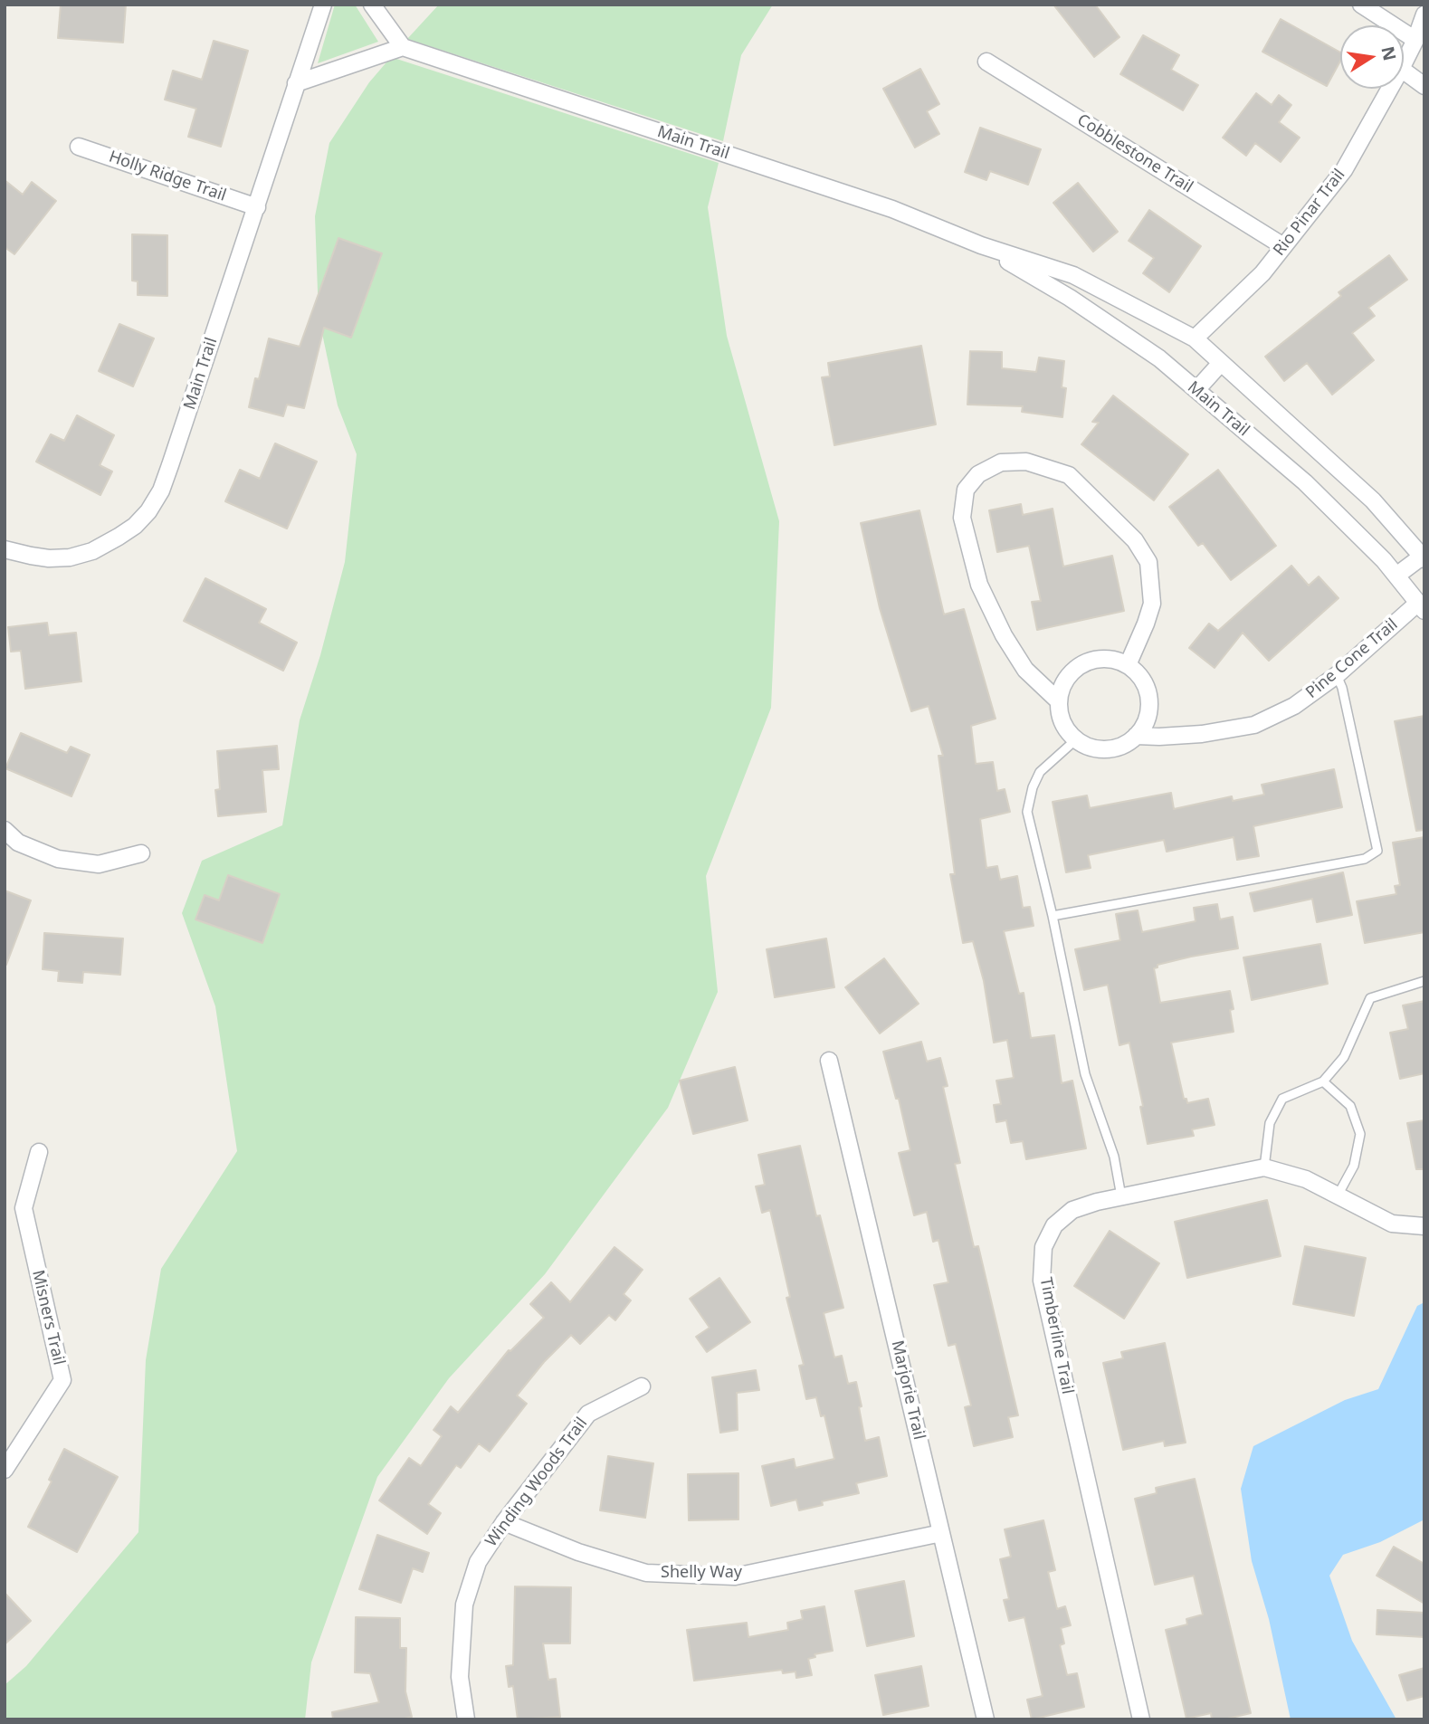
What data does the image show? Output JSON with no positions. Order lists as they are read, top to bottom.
{
  "streets": {
    "street": [
      "Main Trail",
      "Cobblestone Trail",
      "Holly Ridge Trail",
      "Rio Pinar Trail",
      "Pine Cone Trail",
      "Misners Trail",
      "Timberline Trail",
      "Marjorie Trail",
      "Winding Woods Trail",
      "Shelly Way"
    ]
  },
  "crossings": [
    ["Main Trail", "Holly Ridge Trail"],
    ["Main Trail", "Rio Pinar Trail"],
    ["Main Trail", "Pine Cone Trail"],
    ["Cobblestone Trail", "Rio Pinar Trail"],
    ["Marjorie Trail", "Shelly Way"],
    ["Winding Woods Trail", "Shelly Way"]
  ],
  "north": "right"
}
